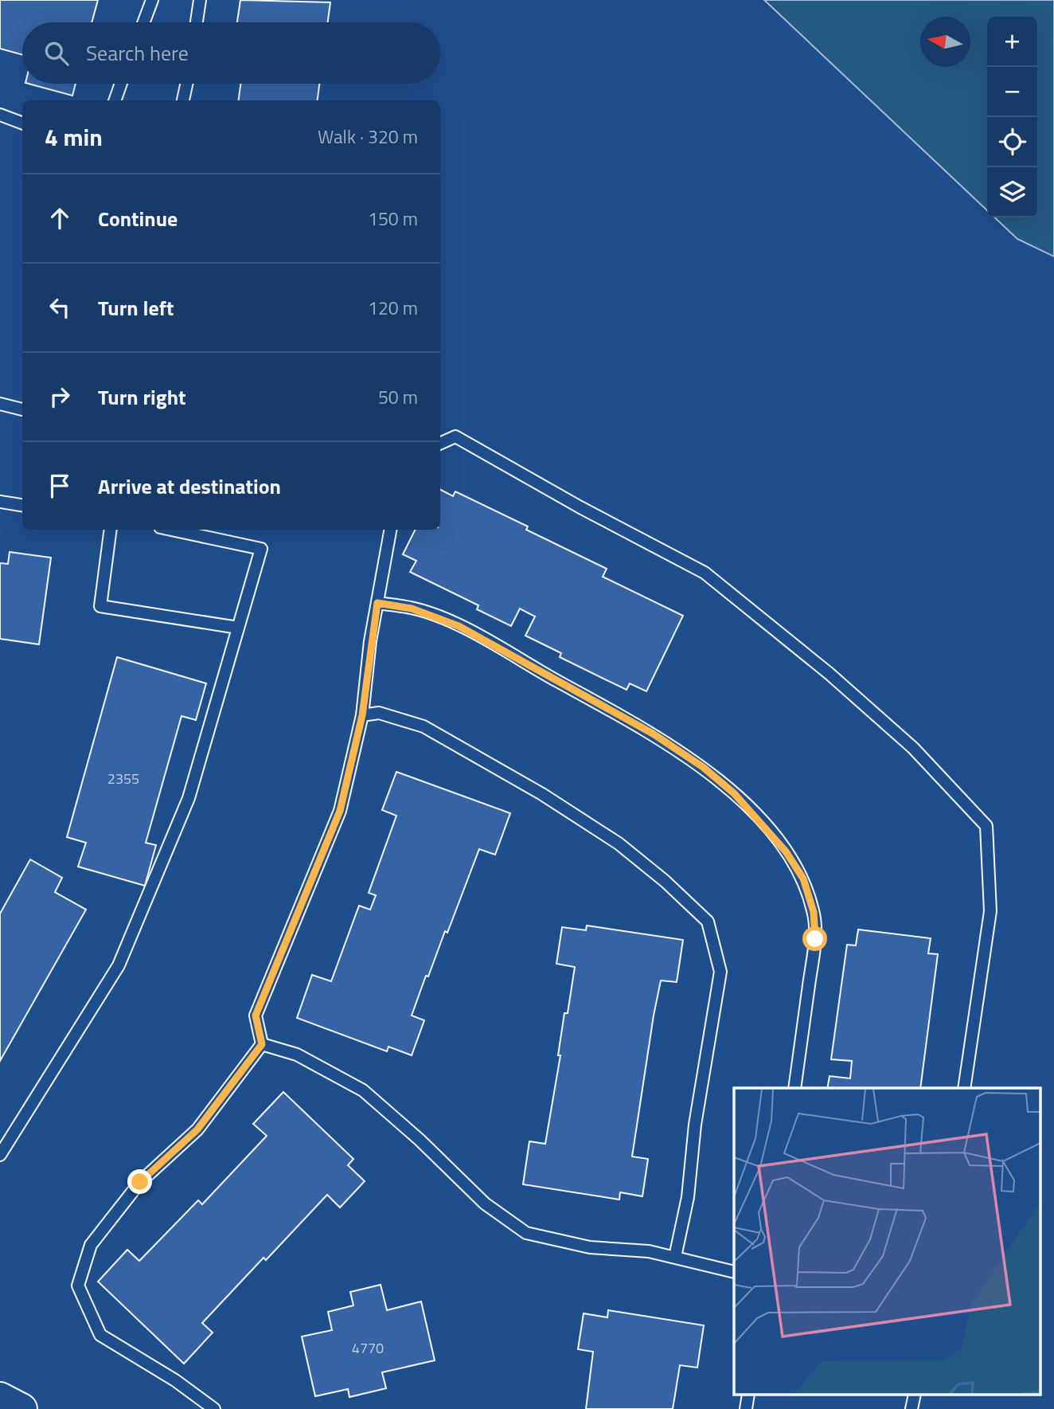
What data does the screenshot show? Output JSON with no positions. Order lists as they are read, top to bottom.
{
  "house_numbers": ["2355", "4770"],
  "north": "left",
  "page": {
    "map_buttons": ["+", "−"],
    "search": "Search here",
    "heading": ["4 min", "Walk · 320 m"],
    "list": [
      ["Continue", "150 m"],
      ["Turn left", "120 m"],
      ["Turn right", "50 m"],
      "Arrive at destination"
    ]
  }
}
